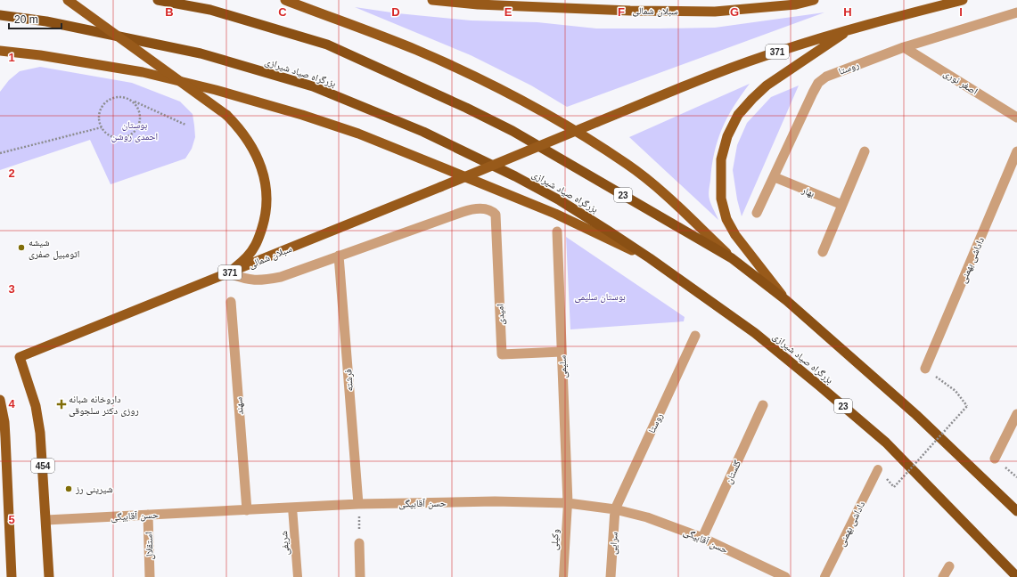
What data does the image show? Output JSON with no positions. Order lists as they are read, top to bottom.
{
  "streets": {
    "highway": ["بزرگراه صیاد شیرازی", "23"],
    "main road": ["سبلان شمالی", "371", "454"],
    "street": [
      "روستا",
      "اصغر نوری",
      "بهار",
      "داداشی بهمنی",
      "امیدی",
      "سلیمی",
      "فرشته",
      "سهند",
      "گلستان",
      "حسن آقابیگی",
      "سرایی",
      "استقلال"
    ],
    "lane": ["وکیلی", "شریفی"]
  },
  "crossings": [
    ["سبلان شمالی", "371"],
    ["سبلان شمالی", "454"],
    ["روستا", "اصغر نوری"],
    ["روستا", "بهار"],
    ["روستا", "حسن آقابیگی"],
    ["روستا", "سرایی"],
    ["امیدی", "سلیمی"],
    ["امیدی", "فرشته"],
    ["سلیمی", "حسن آقابیگی"],
    ["سلیمی", "وکیلی"],
    ["فرشته", "حسن آقابیگی"],
    ["سهند", "حسن آقابیگی"],
    ["454", "حسن آقابیگی"],
    ["گلستان", "حسن آقابیگی"],
    ["حسن آقابیگی", "وکیلی"],
    ["حسن آقابیگی", "شریفی"],
    ["حسن آقابیگی", "سرایی"],
    ["حسن آقابیگی", "استقلال"]
  ],
  "parks": ["بوستان احمدی روشن", "بوستان سلیمی"],
  "places": {
    "other": ["شیشه اتومبیل صفری", "شیرینی رز"],
    "health": ["داروخانه شبانه روزی دکتر سلجوقی"]
  },
  "scale_bar": "20 m",
  "grid": {
    "columns": [
      "B",
      "C",
      "D",
      "E",
      "F",
      "G",
      "H",
      "I"
    ],
    "rows": [
      "1",
      "2",
      "3",
      "4",
      "5"
    ]
  }
}
